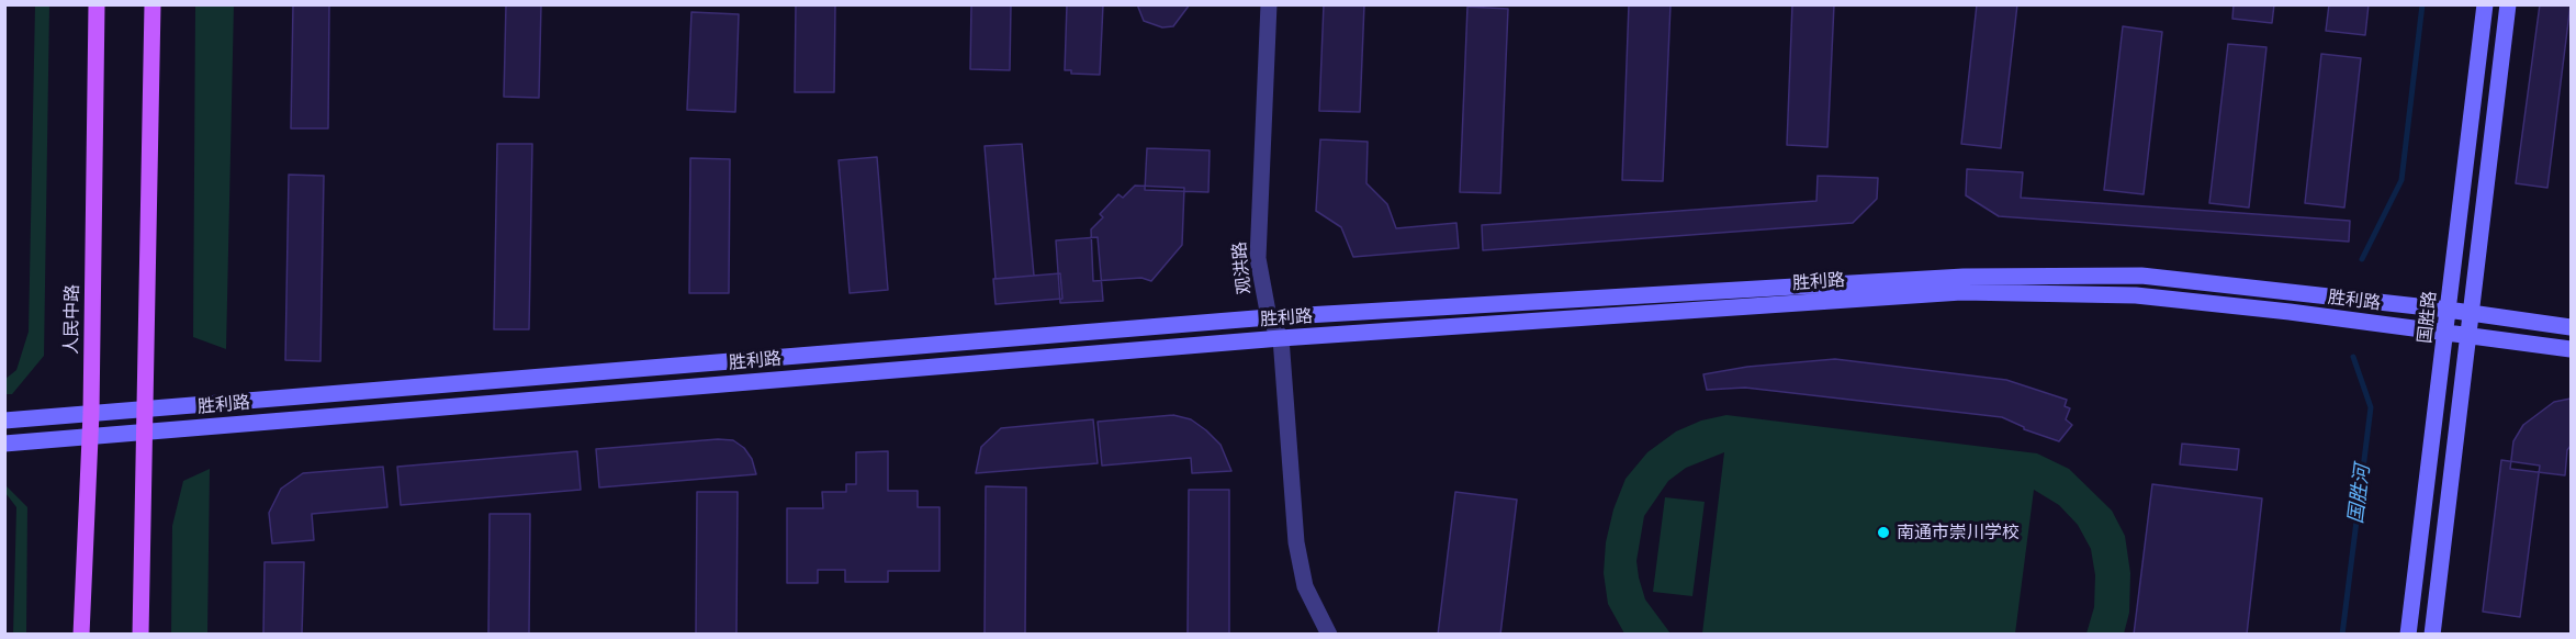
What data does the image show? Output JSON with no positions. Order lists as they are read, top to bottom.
{
  "streets": {
    "main road": ["人民中路"],
    "street": ["观洪路", "胜利路", "国胜路"]
  },
  "crossings": [
    ["观洪路", "胜利路"],
    ["胜利路", "国胜路"],
    ["胜利路", "人民中路"]
  ],
  "water": ["国胜河"],
  "places": ["南通市崇川学校"]
}
